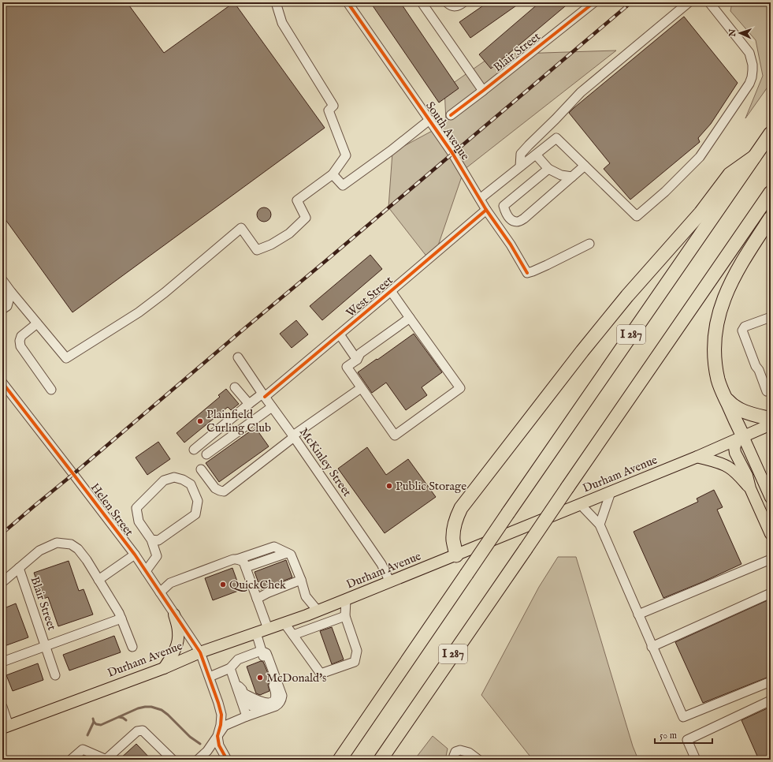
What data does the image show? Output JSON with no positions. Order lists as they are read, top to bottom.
{
  "streets": {
    "highway": ["I 287"],
    "main road": ["Durham Avenue"],
    "street": [
      "Blair Street",
      "South Avenue",
      "West Street",
      "McKinley Street",
      "Helen Street"
    ]
  },
  "crossings": [
    ["South Avenue", "West Street"],
    ["West Street", "McKinley Street"],
    ["McKinley Street", "Durham Avenue"],
    ["Durham Avenue", "Helen Street"]
  ],
  "places": [
    "Plainfield Curling Club",
    "Public Storage",
    "QuickChek",
    "McDonald's"
  ],
  "scale_bar": "50 m",
  "north": "left"
}
